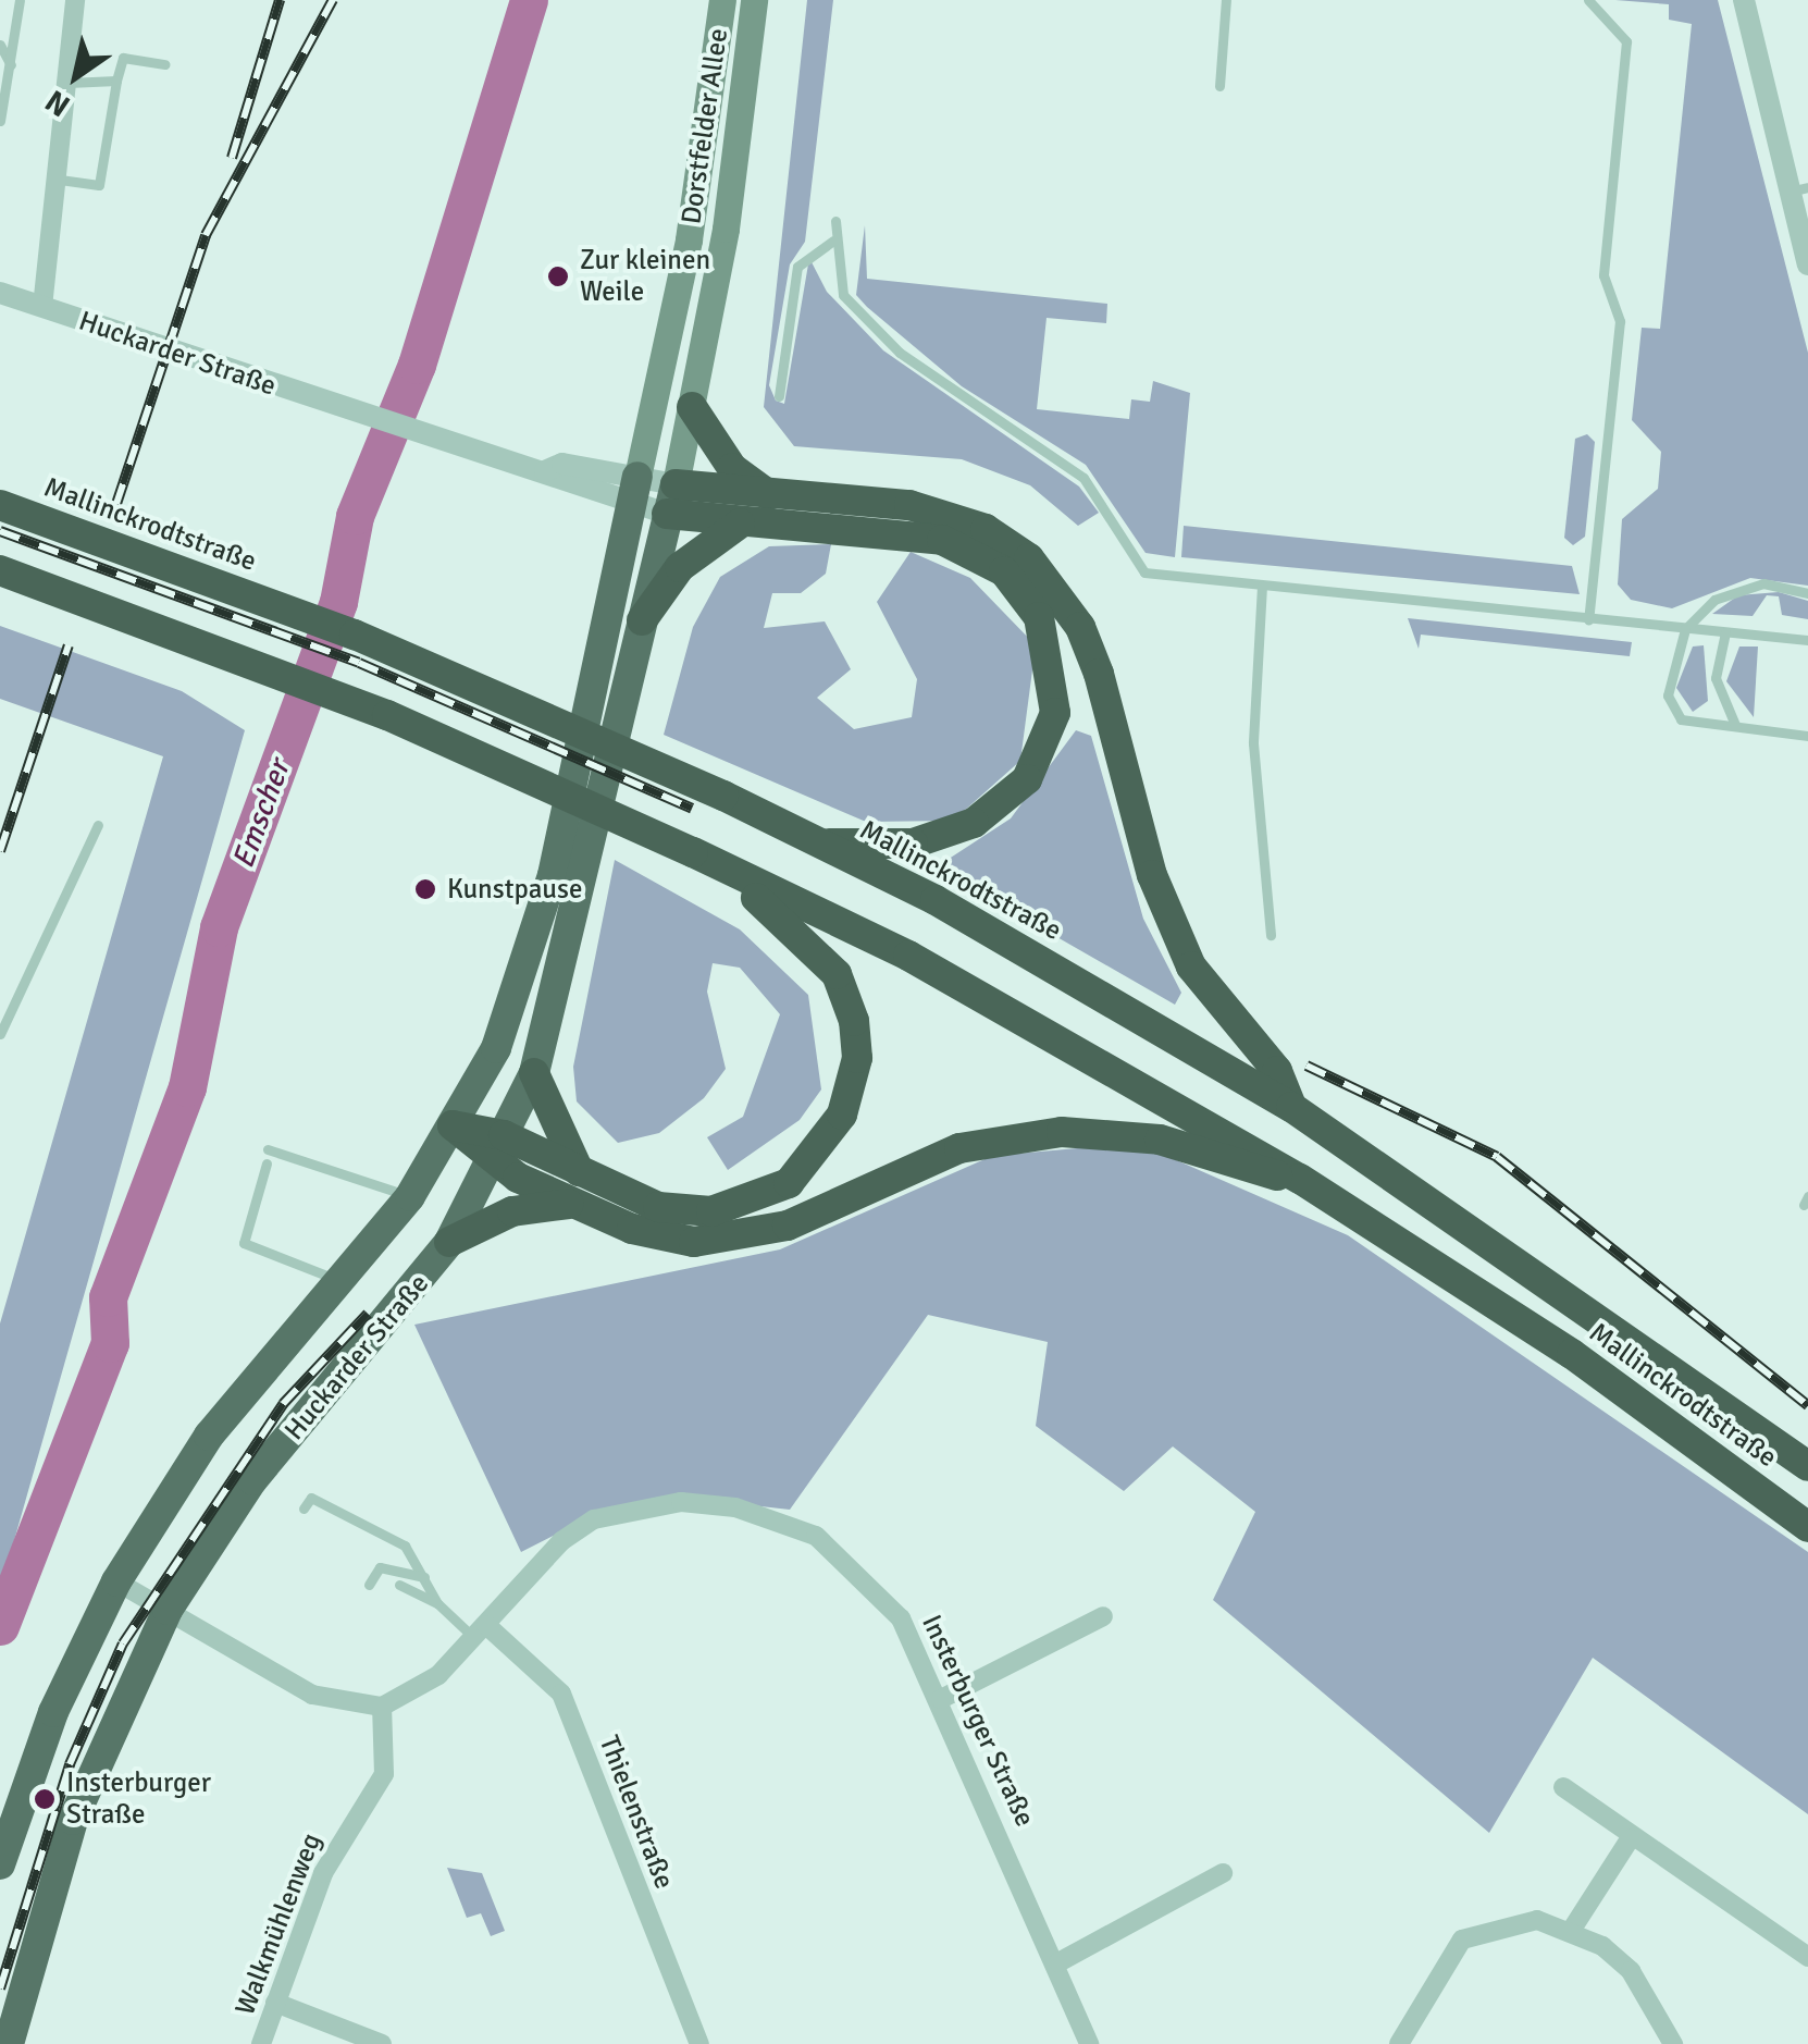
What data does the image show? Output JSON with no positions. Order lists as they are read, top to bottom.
{
  "streets": {
    "highway": ["Mallinckrodtstraße"],
    "main road": ["Dorstfelder Allee", "Huckarder Straße"],
    "street": ["Insterburger Straße", "Thielenstraße", "Walkmühlenweg"]
  },
  "crossings": [
    ["Dorstfelder Allee", "Huckarder Straße"],
    ["Insterburger Straße", "Thielenstraße"],
    ["Insterburger Straße", "Walkmühlenweg"]
  ],
  "water": ["Emscher"],
  "places": ["Zur kleinen Weile", "Kunstpause", "Insterburger Straße"],
  "north": "bottom left"
}
